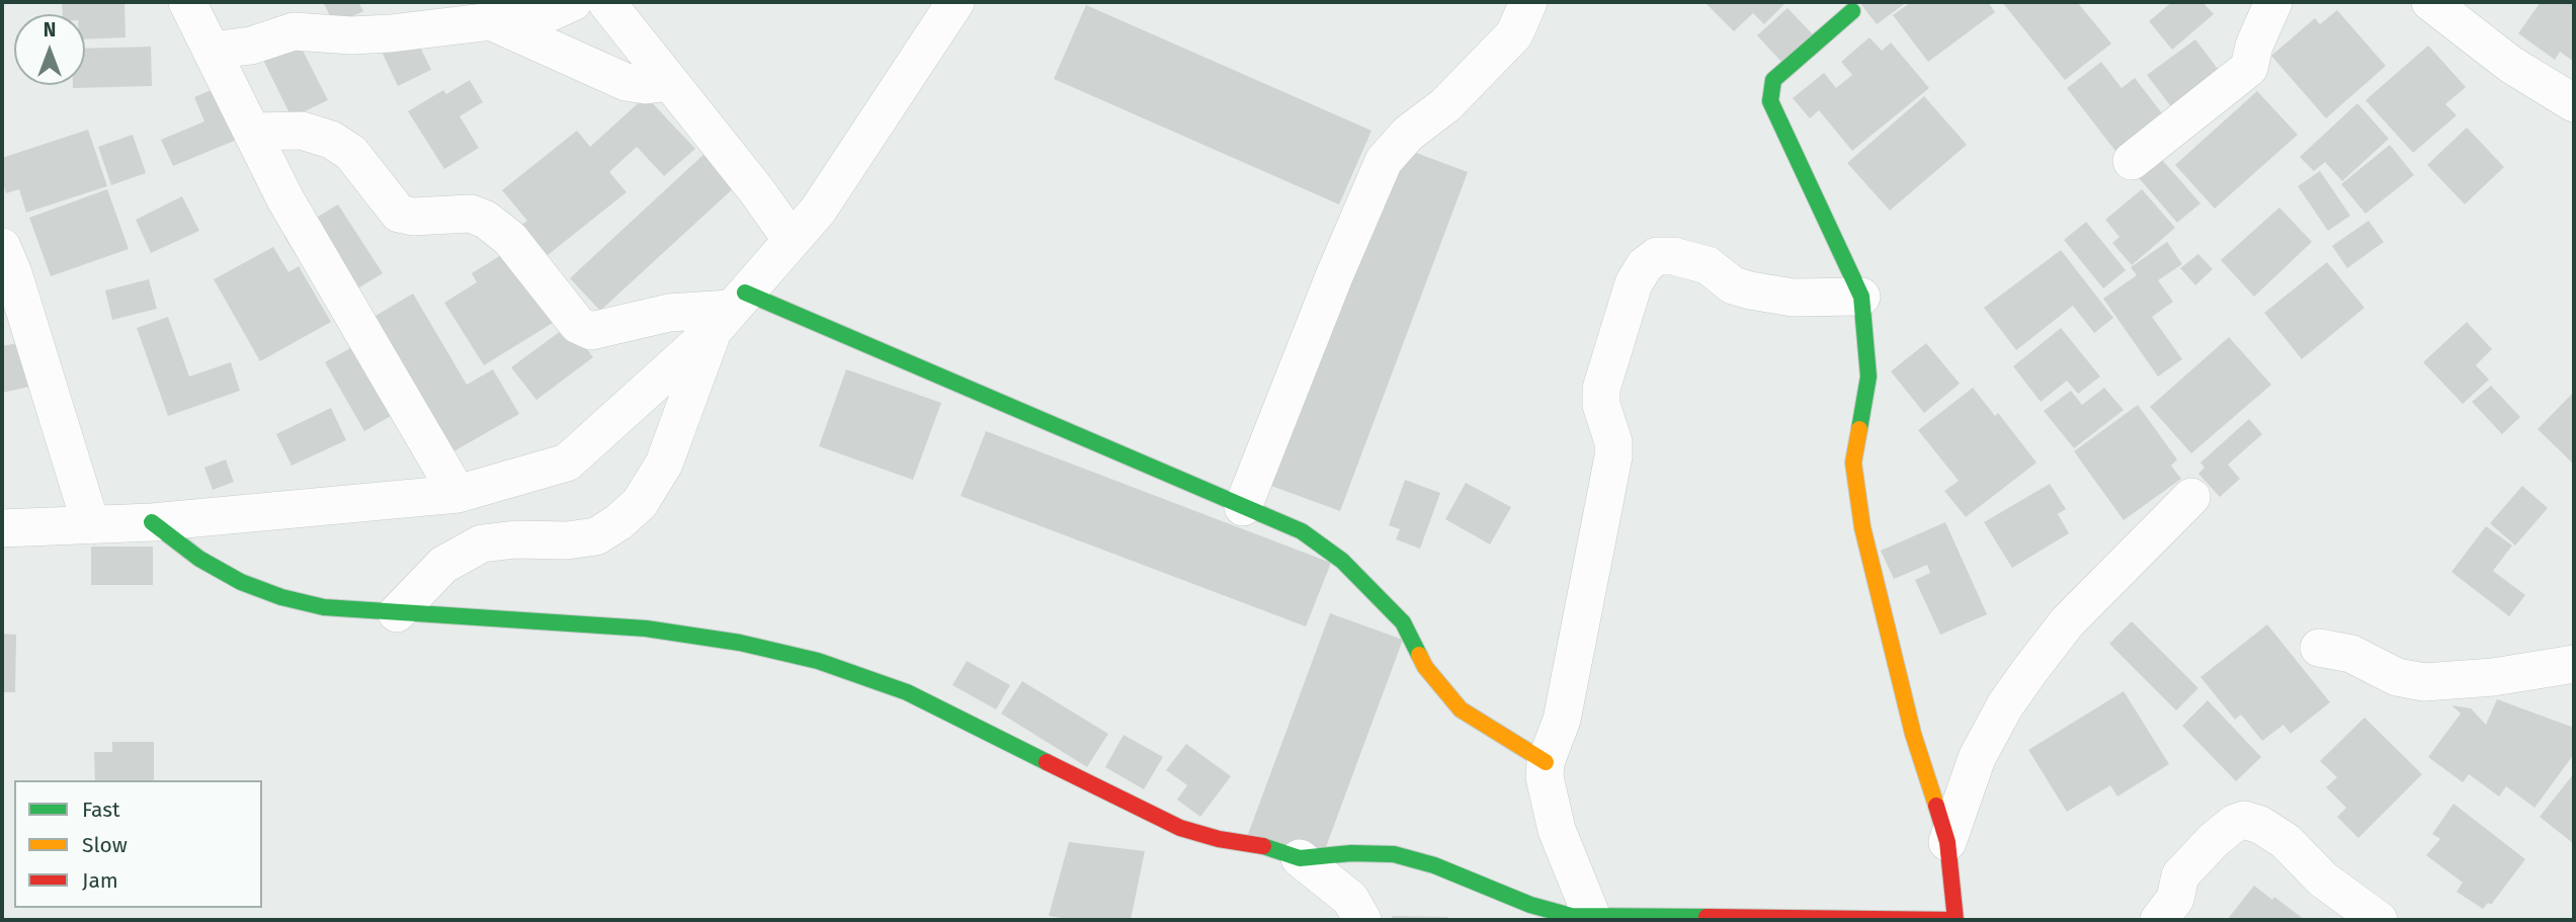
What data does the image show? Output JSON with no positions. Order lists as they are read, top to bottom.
{
  "legend": ["Fast", "Slow", "Jam"],
  "north": "top"
}
